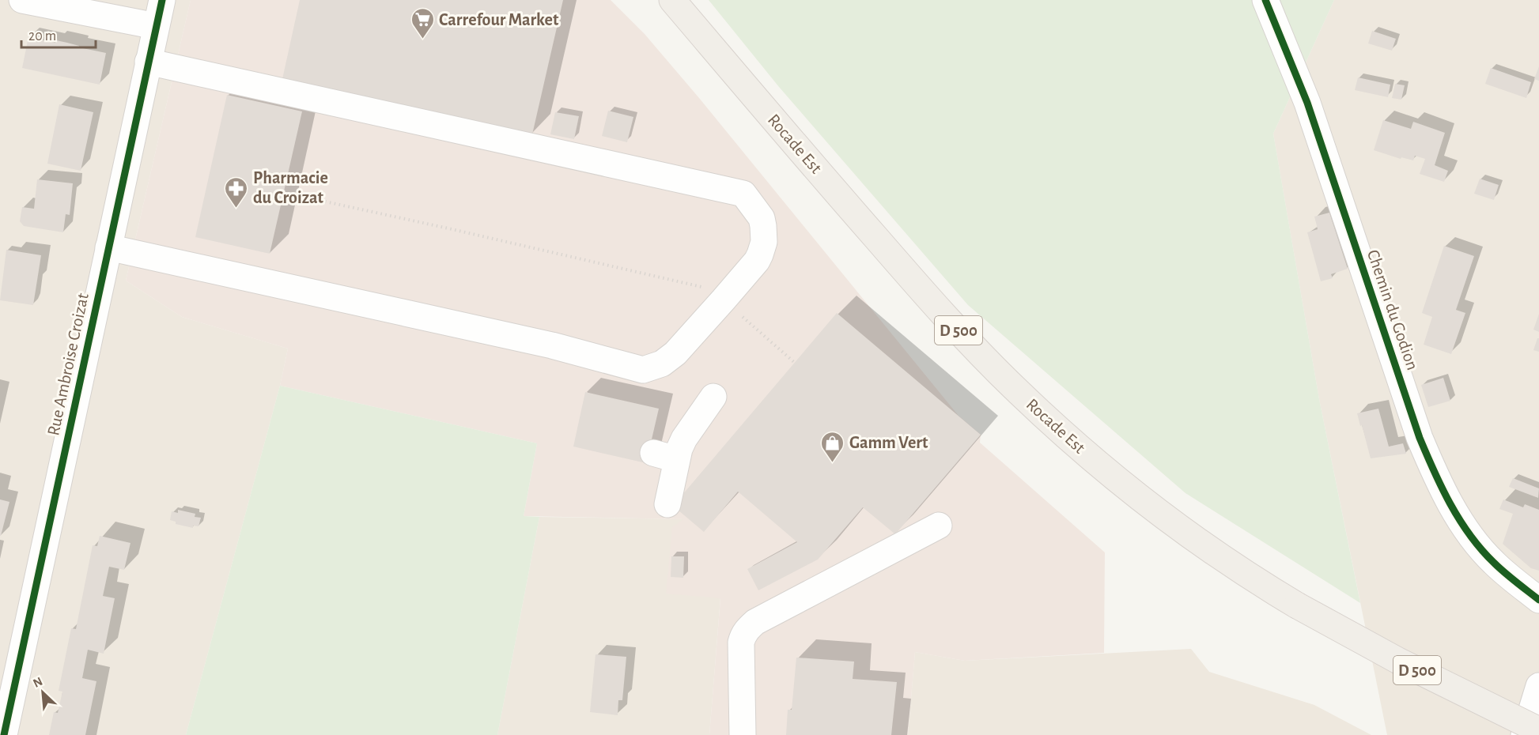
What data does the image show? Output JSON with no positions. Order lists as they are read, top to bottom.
{
  "streets": {
    "main road": ["Rocade Est", "D 500"],
    "street": ["Chemin du Godion", "Rue Ambroise Croizat"]
  },
  "places": {
    "supermarket": ["Carrefour Market"],
    "pharmacy": ["Pharmacie du Croizat"],
    "shop": ["Gamm Vert"]
  },
  "scale_bar": "20 m",
  "north": "top left"
}
